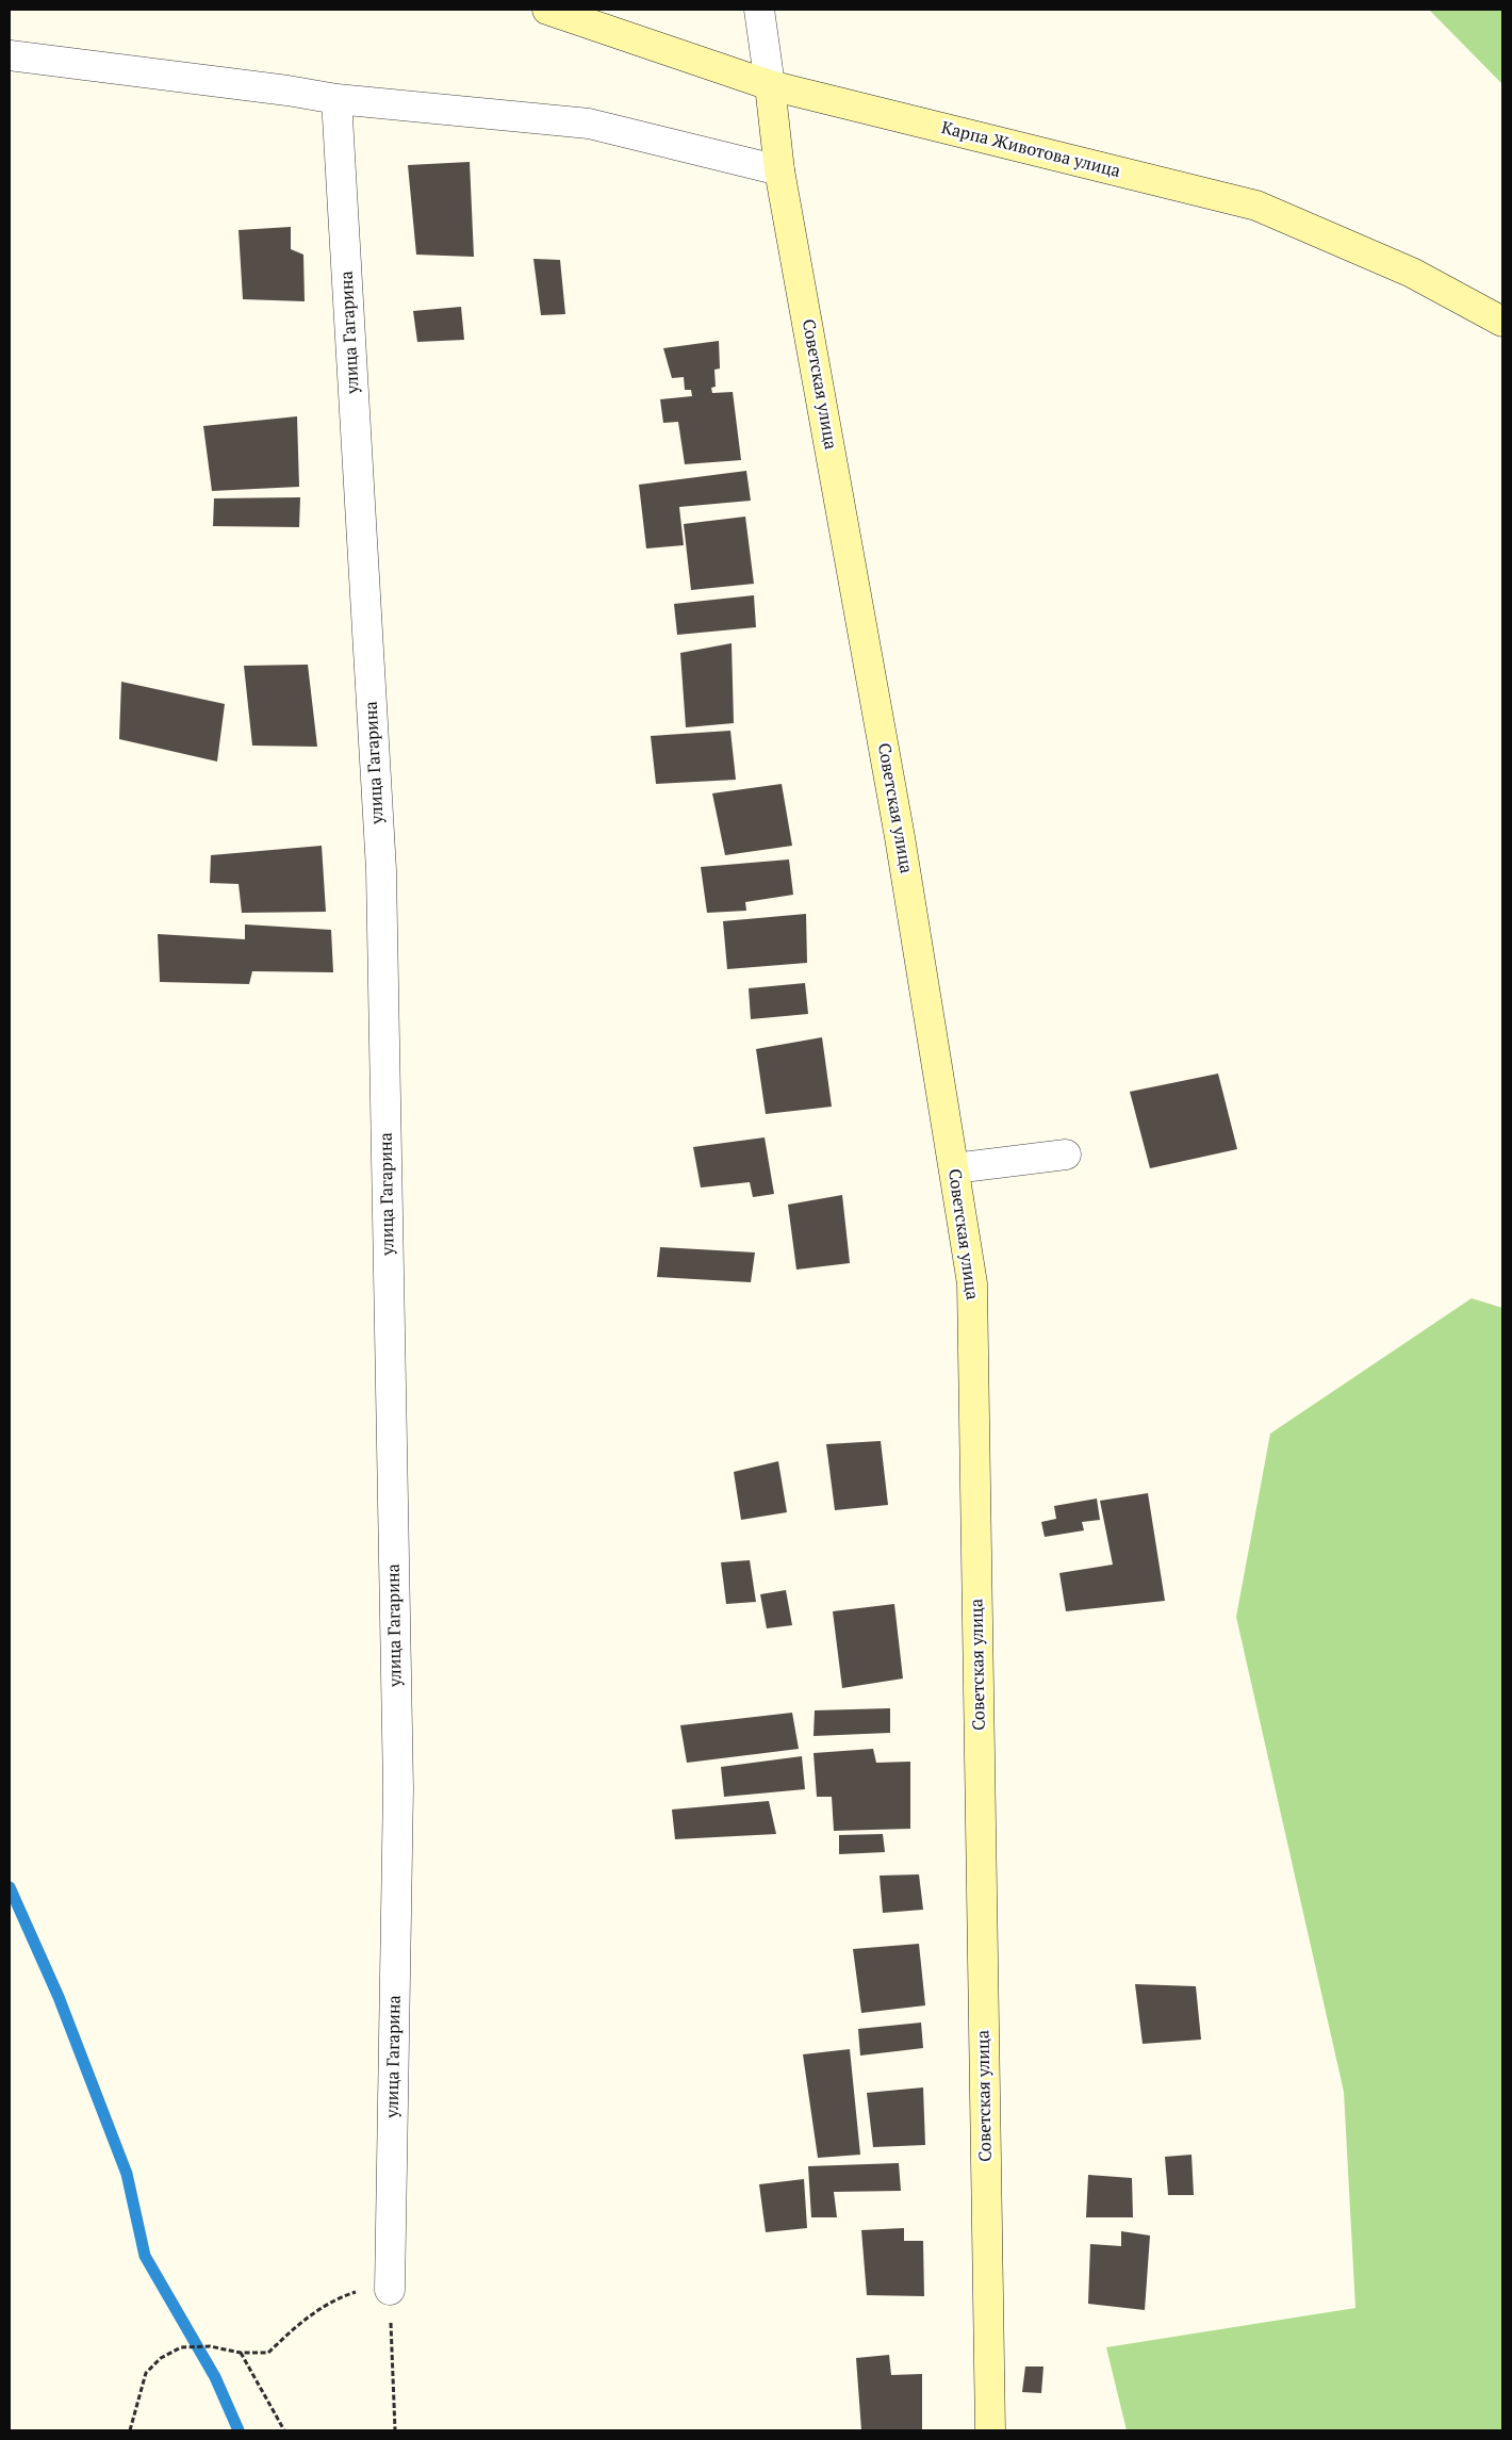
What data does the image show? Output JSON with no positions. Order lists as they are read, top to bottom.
{
  "streets": {
    "main road": ["Карпа Животова улица", "Советская улица"],
    "street": ["улица Гагарина"]
  },
  "crossings": [
    ["Карпа Животова улица", "Советская улица"]
  ]
}
